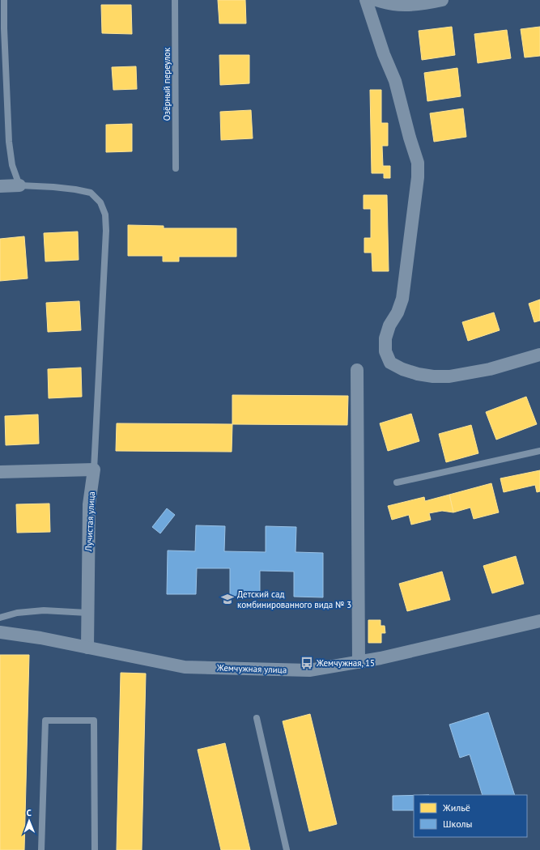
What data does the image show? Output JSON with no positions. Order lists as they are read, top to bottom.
{
  "streets": {
    "street": ["Лучистая улица", "Жемчужная улица"],
    "lane": ["Озёрный переулок"]
  },
  "crossings": [
    ["Лучистая улица", "Жемчужная улица"]
  ],
  "places": {
    "school or university": ["Детский сад комбинированного вида № 3"],
    "bus stop": ["Жемчужная, 15"]
  },
  "legend": ["Жильё", "Школы"],
  "north": "top"
}
